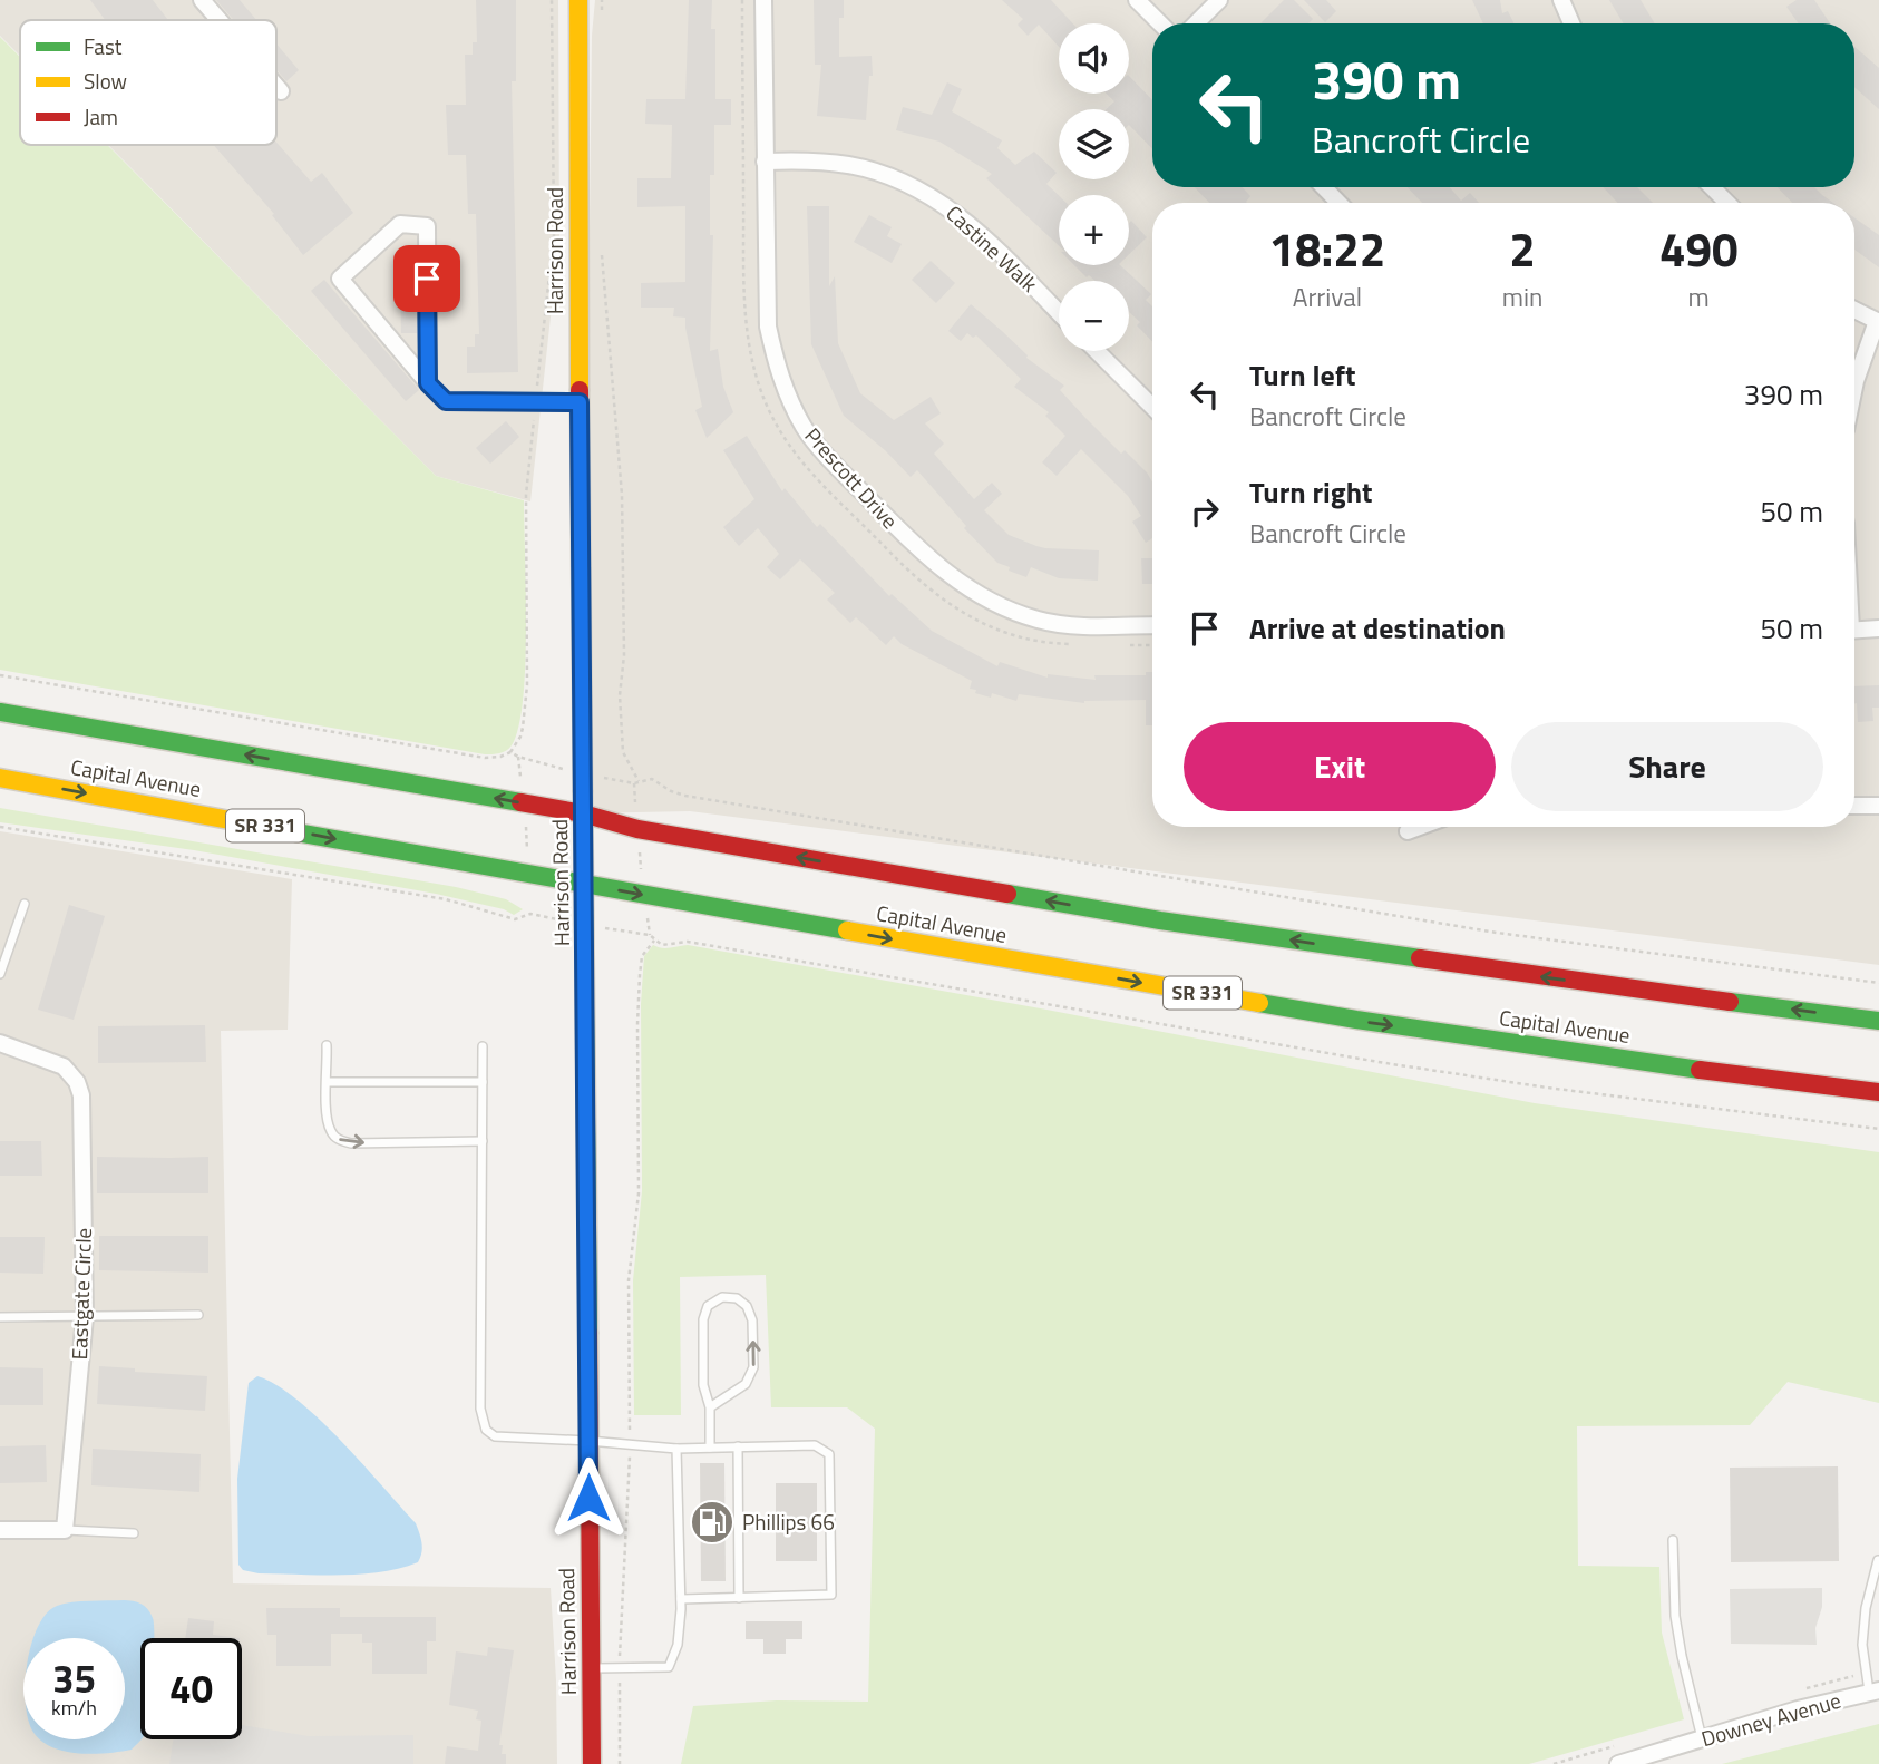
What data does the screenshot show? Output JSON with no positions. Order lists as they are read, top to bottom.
{
  "streets": {
    "main road": ["Harrison Road", "Capital Avenue", "SR 331"],
    "street": [
      "Castine Walk",
      "Prescott Drive",
      "Eastgate Circle",
      "Downey Avenue"
    ]
  },
  "crossings": [
    ["Castine Walk", "Prescott Drive"],
    ["Harrison Road", "Capital Avenue"]
  ],
  "places": {
    "fuel station": ["Phillips 66"]
  },
  "legend": ["Fast", "Slow", "Jam"],
  "page": {
    "map_buttons": ["+", "−"],
    "turn": ["390 m", "Bancroft Circle"],
    "eta": [
      "18:22",
      "Arrival",
      "2",
      "min",
      "490",
      "m"
    ],
    "list": [
      {
        "name": "Turn left",
        "note": "Bancroft Circle",
        "value": "390 m"
      },
      {
        "name": "Turn right",
        "note": "Bancroft Circle",
        "value": "50 m"
      },
      {
        "name": "Arrive at destination",
        "value": "50 m"
      }
    ],
    "buttons": ["Exit", "Share"],
    "speed": "35 km/h",
    "limit": "40"
  }
}
